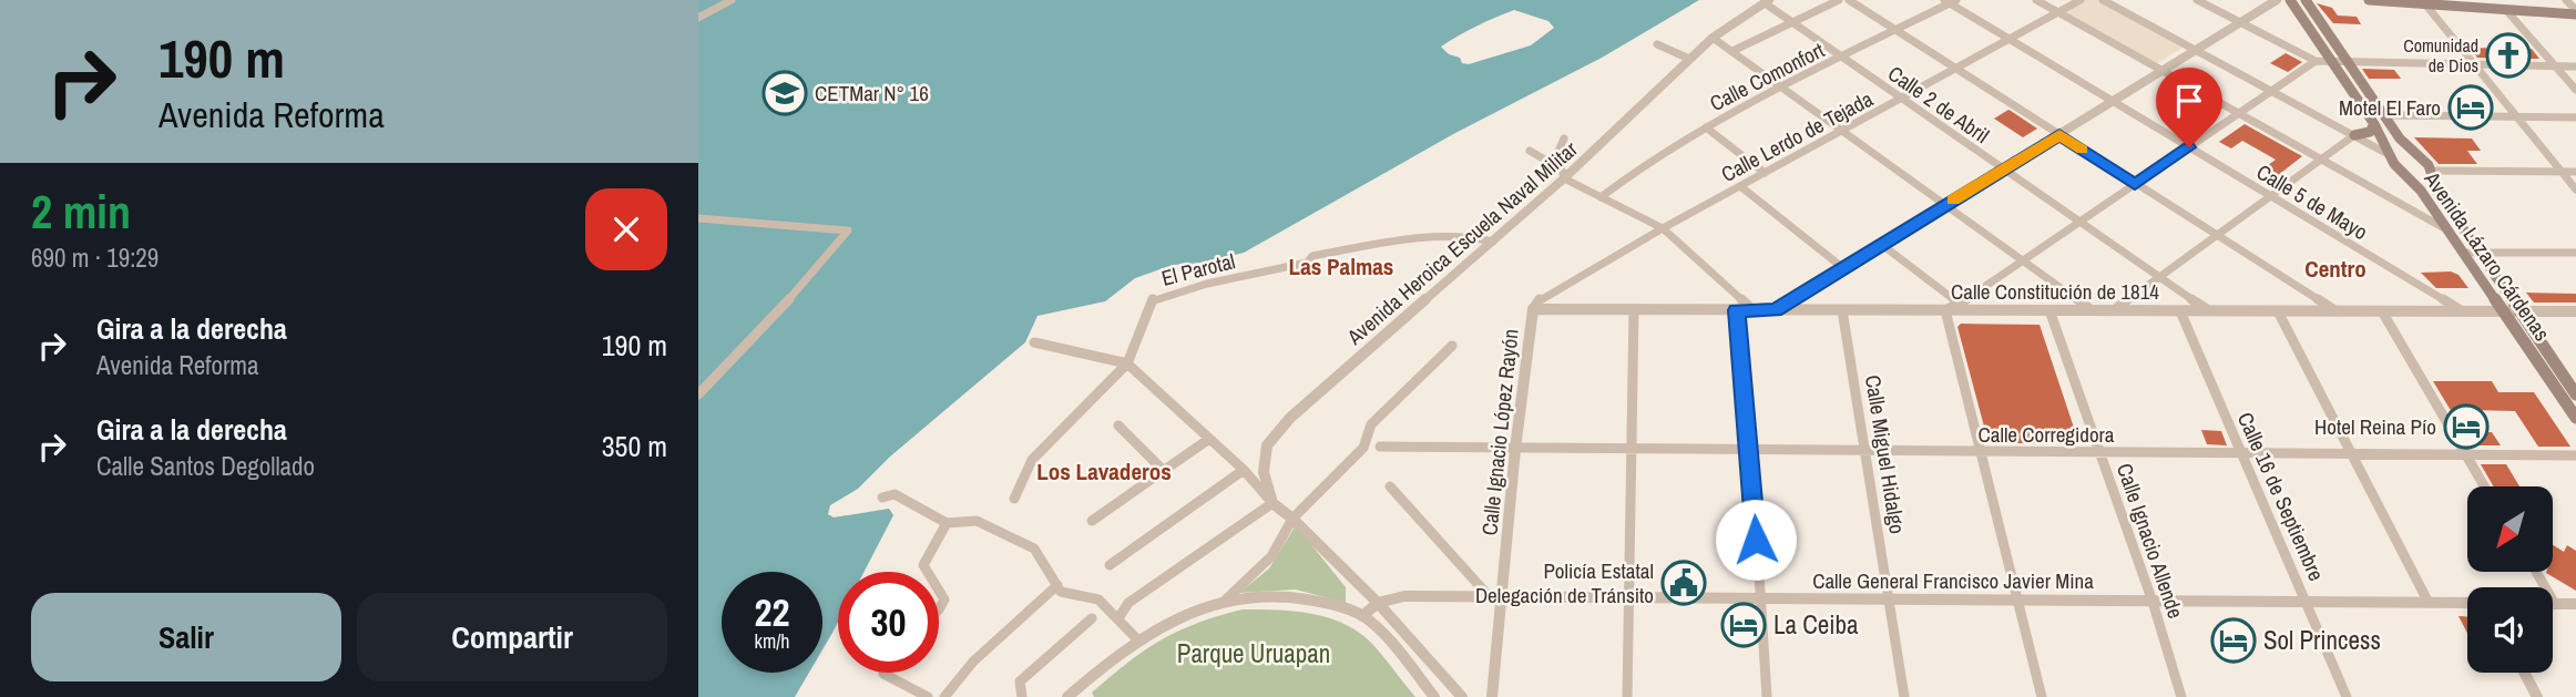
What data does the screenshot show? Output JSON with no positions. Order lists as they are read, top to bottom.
{
  "streets": {
    "main road": ["Avenida Lázaro Cárdenas"],
    "street": [
      "Calle Comonfort",
      "Calle 2 de Abril",
      "Calle Lerdo de Tejada",
      "Calle 5 de Mayo",
      "Avenida Heroica Escuela Naval Militar",
      "El Parotal",
      "Calle Constitución de 1814",
      "Calle Ignacio López Rayón",
      "Calle Corregidora",
      "Calle Miguel Hidalgo",
      "Calle 16 de Septiembre",
      "Calle Ignacio Allende",
      "Calle General Francisco Javier Mina"
    ]
  },
  "crossings": [
    ["Calle Comonfort", "Calle 2 de Abril"],
    ["Calle Comonfort", "Calle 5 de Mayo"],
    ["Calle 2 de Abril", "Calle Lerdo de Tejada"],
    ["Calle 2 de Abril", "Avenida Heroica Escuela Naval Militar"],
    ["Calle 2 de Abril", "Calle Constitución de 1814"],
    ["Calle Lerdo de Tejada", "Calle 5 de Mayo"],
    ["Calle Lerdo de Tejada", "Calle Constitución de 1814"],
    ["Calle Lerdo de Tejada", "Calle Ignacio López Rayón"],
    ["Calle 5 de Mayo", "Calle Constitución de 1814"],
    ["Avenida Heroica Escuela Naval Militar", "El Parotal"],
    ["Avenida Lázaro Cárdenas", "Calle Constitución de 1814"],
    ["Calle Constitución de 1814", "Calle Ignacio López Rayón"],
    ["Calle Constitución de 1814", "Calle Miguel Hidalgo"],
    ["Calle Constitución de 1814", "Calle 16 de Septiembre"],
    ["Calle Constitución de 1814", "Calle Ignacio Allende"],
    ["Calle Ignacio López Rayón", "Calle Corregidora"],
    ["Calle Ignacio López Rayón", "Calle General Francisco Javier Mina"],
    ["Calle Corregidora", "Calle Miguel Hidalgo"],
    ["Calle Corregidora", "Calle 16 de Septiembre"],
    ["Calle Corregidora", "Calle Ignacio Allende"],
    ["Calle Miguel Hidalgo", "Calle General Francisco Javier Mina"],
    ["Calle 16 de Septiembre", "Calle General Francisco Javier Mina"],
    ["Calle Ignacio Allende", "Calle General Francisco Javier Mina"]
  ],
  "districts": ["Las Palmas", "Centro", "Los Lavaderos"],
  "parks": ["Parque Uruapan"],
  "places": {
    "church": ["Comunidad de Dios"],
    "school or university": ["CETMar N° 16"],
    "hotel": [
      "Motel El Faro",
      "Hotel Reina Pío",
      "La Ceiba",
      "Sol Princess"
    ],
    "public building": ["Policía Estatal Delegación de Tránsito"]
  },
  "north": "bottom left",
  "page": {
    "turn": ["190 m", "Avenida Reforma"],
    "heading": ["2 min", "690 m · 19:29"],
    "list": [
      {
        "name": "Gira a la derecha",
        "note": "Avenida Reforma",
        "value": "190 m"
      },
      {
        "name": "Gira a la derecha",
        "note": "Calle Santos Degollado",
        "value": "350 m"
      }
    ],
    "speed": "22 km/h",
    "limit": "30",
    "buttons": ["Salir", "Compartir"]
  }
}
